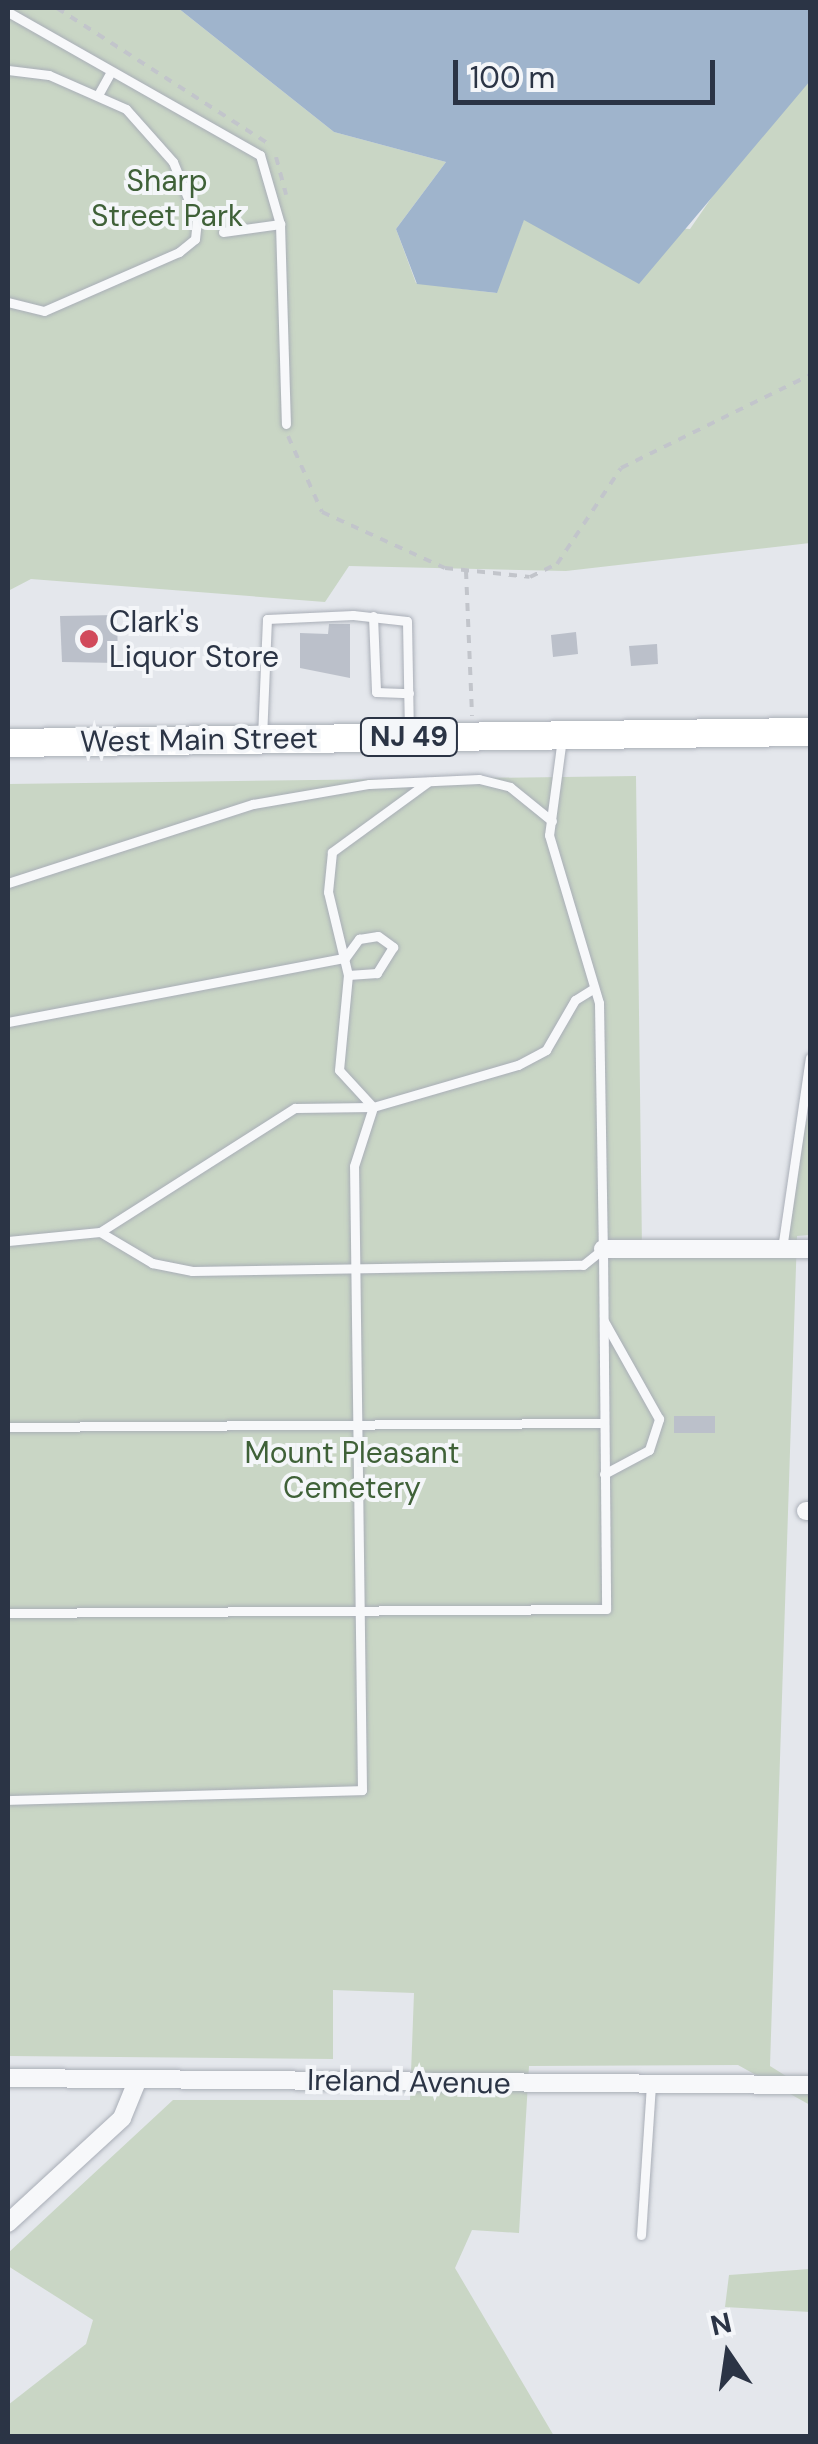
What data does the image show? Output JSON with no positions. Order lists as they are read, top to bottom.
{
  "streets": {
    "highway": ["NJ 49", "West Main Street"],
    "street": ["Ireland Avenue"]
  },
  "parks": ["Sharp Street Park", "Mount Pleasant Cemetery"],
  "places": ["Clark's Liquor Store"],
  "scale_bar": "100 m",
  "north": "top"
}
